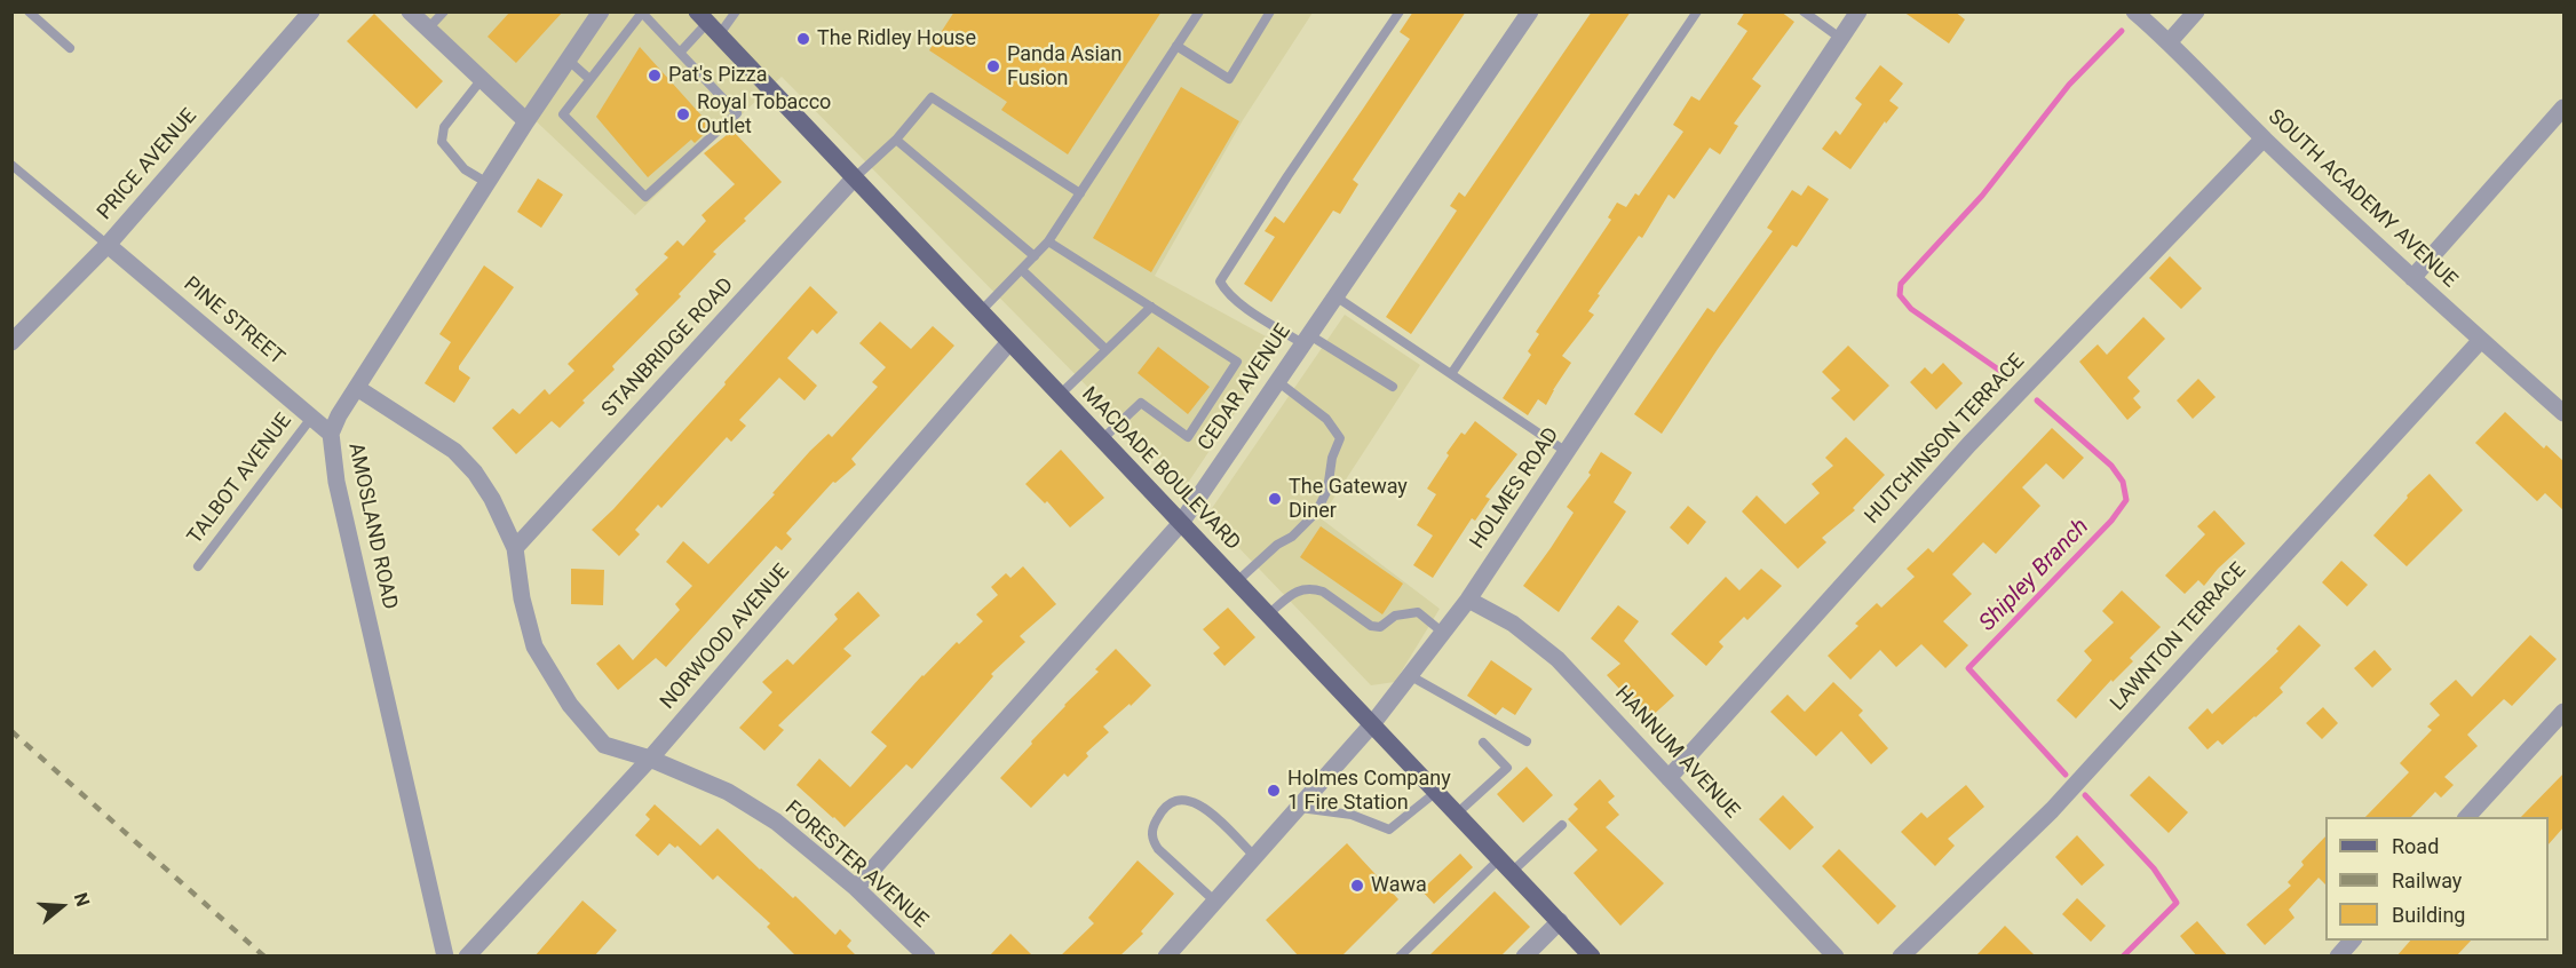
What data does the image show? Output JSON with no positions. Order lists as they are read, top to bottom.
{
  "streets": {
    "main road": ["MACDADE BOULEVARD"],
    "street": [
      "PRICE AVENUE",
      "SOUTH ACADEMY AVENUE",
      "PINE STREET",
      "STANBRIDGE ROAD",
      "CEDAR AVENUE",
      "HUTCHINSON TERRACE",
      "HOLMES ROAD",
      "AMOSLAND ROAD",
      "NORWOOD AVENUE",
      "LAWNTON TERRACE",
      "HANNUM AVENUE",
      "FORESTER AVENUE"
    ],
    "lane": ["TALBOT AVENUE"]
  },
  "crossings": [
    ["PRICE AVENUE", "PINE STREET"],
    ["SOUTH ACADEMY AVENUE", "HUTCHINSON TERRACE"],
    ["SOUTH ACADEMY AVENUE", "LAWNTON TERRACE"],
    ["PINE STREET", "TALBOT AVENUE"],
    ["PINE STREET", "AMOSLAND ROAD"],
    ["STANBRIDGE ROAD", "MACDADE BOULEVARD"],
    ["STANBRIDGE ROAD", "FORESTER AVENUE"],
    ["CEDAR AVENUE", "MACDADE BOULEVARD"],
    ["CEDAR AVENUE", "FORESTER AVENUE"],
    ["HUTCHINSON TERRACE", "HANNUM AVENUE"],
    ["MACDADE BOULEVARD", "HOLMES ROAD"],
    ["MACDADE BOULEVARD", "NORWOOD AVENUE"],
    ["HOLMES ROAD", "HANNUM AVENUE"],
    ["AMOSLAND ROAD", "FORESTER AVENUE"],
    ["NORWOOD AVENUE", "FORESTER AVENUE"]
  ],
  "water": ["Shipley Branch"],
  "places": [
    "The Ridley House",
    "Panda Asian Fusion",
    "Pat's Pizza",
    "Royal Tobacco Outlet",
    "The Gateway Diner",
    "Holmes Company 1 Fire Station",
    "Wawa"
  ],
  "legend": ["Road", "Railway", "Building"],
  "north": "right"
}
